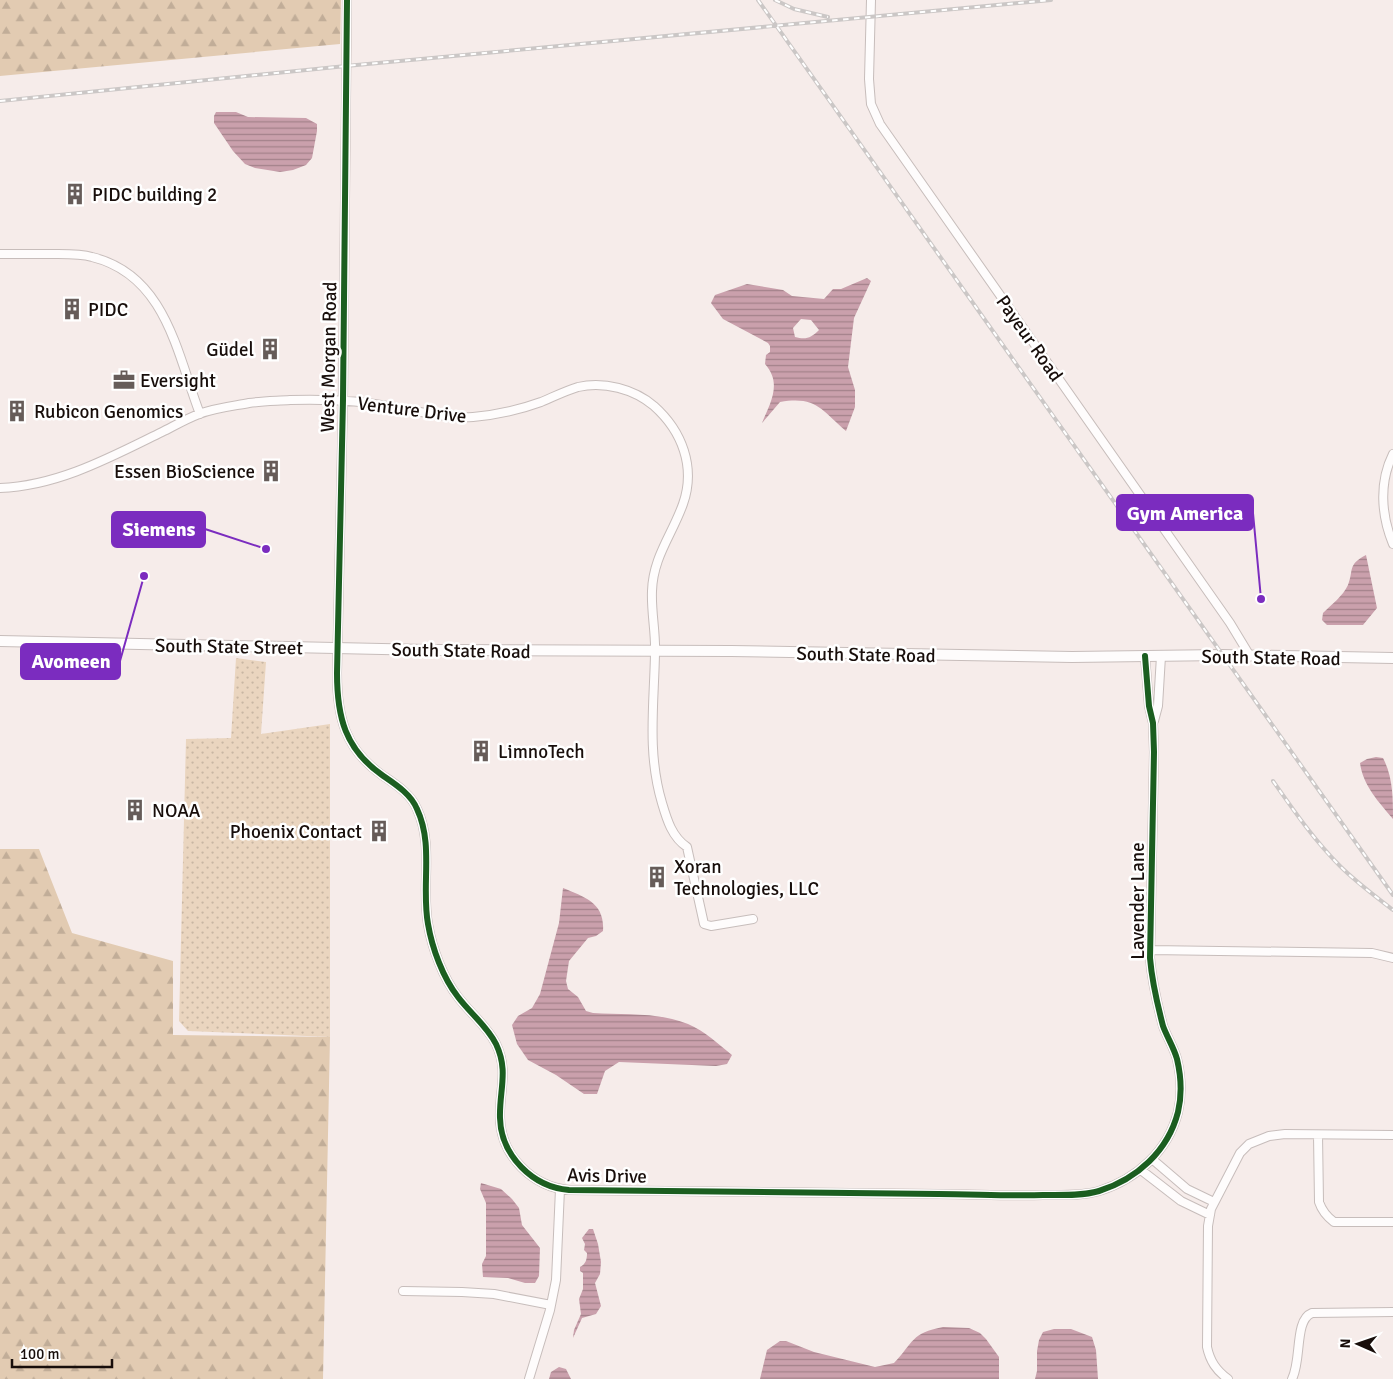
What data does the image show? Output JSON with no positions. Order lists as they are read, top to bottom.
{
  "streets": {
    "main road": ["South State Street", "South State Road"],
    "street": [
      "Payeur Road",
      "West Morgan Road",
      "Venture Drive",
      "Lavender Lane",
      "Avis Drive"
    ]
  },
  "crossings": [
    ["Payeur Road", "South State Road"],
    ["West Morgan Road", "Venture Drive"],
    ["West Morgan Road", "South State Street"],
    ["West Morgan Road", "South State Road"],
    ["West Morgan Road", "Avis Drive"],
    ["Venture Drive", "South State Road"],
    ["South State Street", "South State Road"],
    ["South State Street", "Avis Drive"],
    ["South State Road", "Lavender Lane"],
    ["South State Road", "Avis Drive"],
    ["Lavender Lane", "Avis Drive"]
  ],
  "places": {
    "building": [
      "PIDC building 2",
      "PIDC",
      "Güdel",
      "Rubicon Genomics",
      "Essen BioScience",
      "LimnoTech",
      "NOAA",
      "Phoenix Contact",
      "Xoran Technologies, LLC"
    ],
    "office": ["Eversight"],
    "other": ["Siemens", "Avomeen", "Gym America"]
  },
  "scale_bar": "100 m",
  "north": "left"
}
